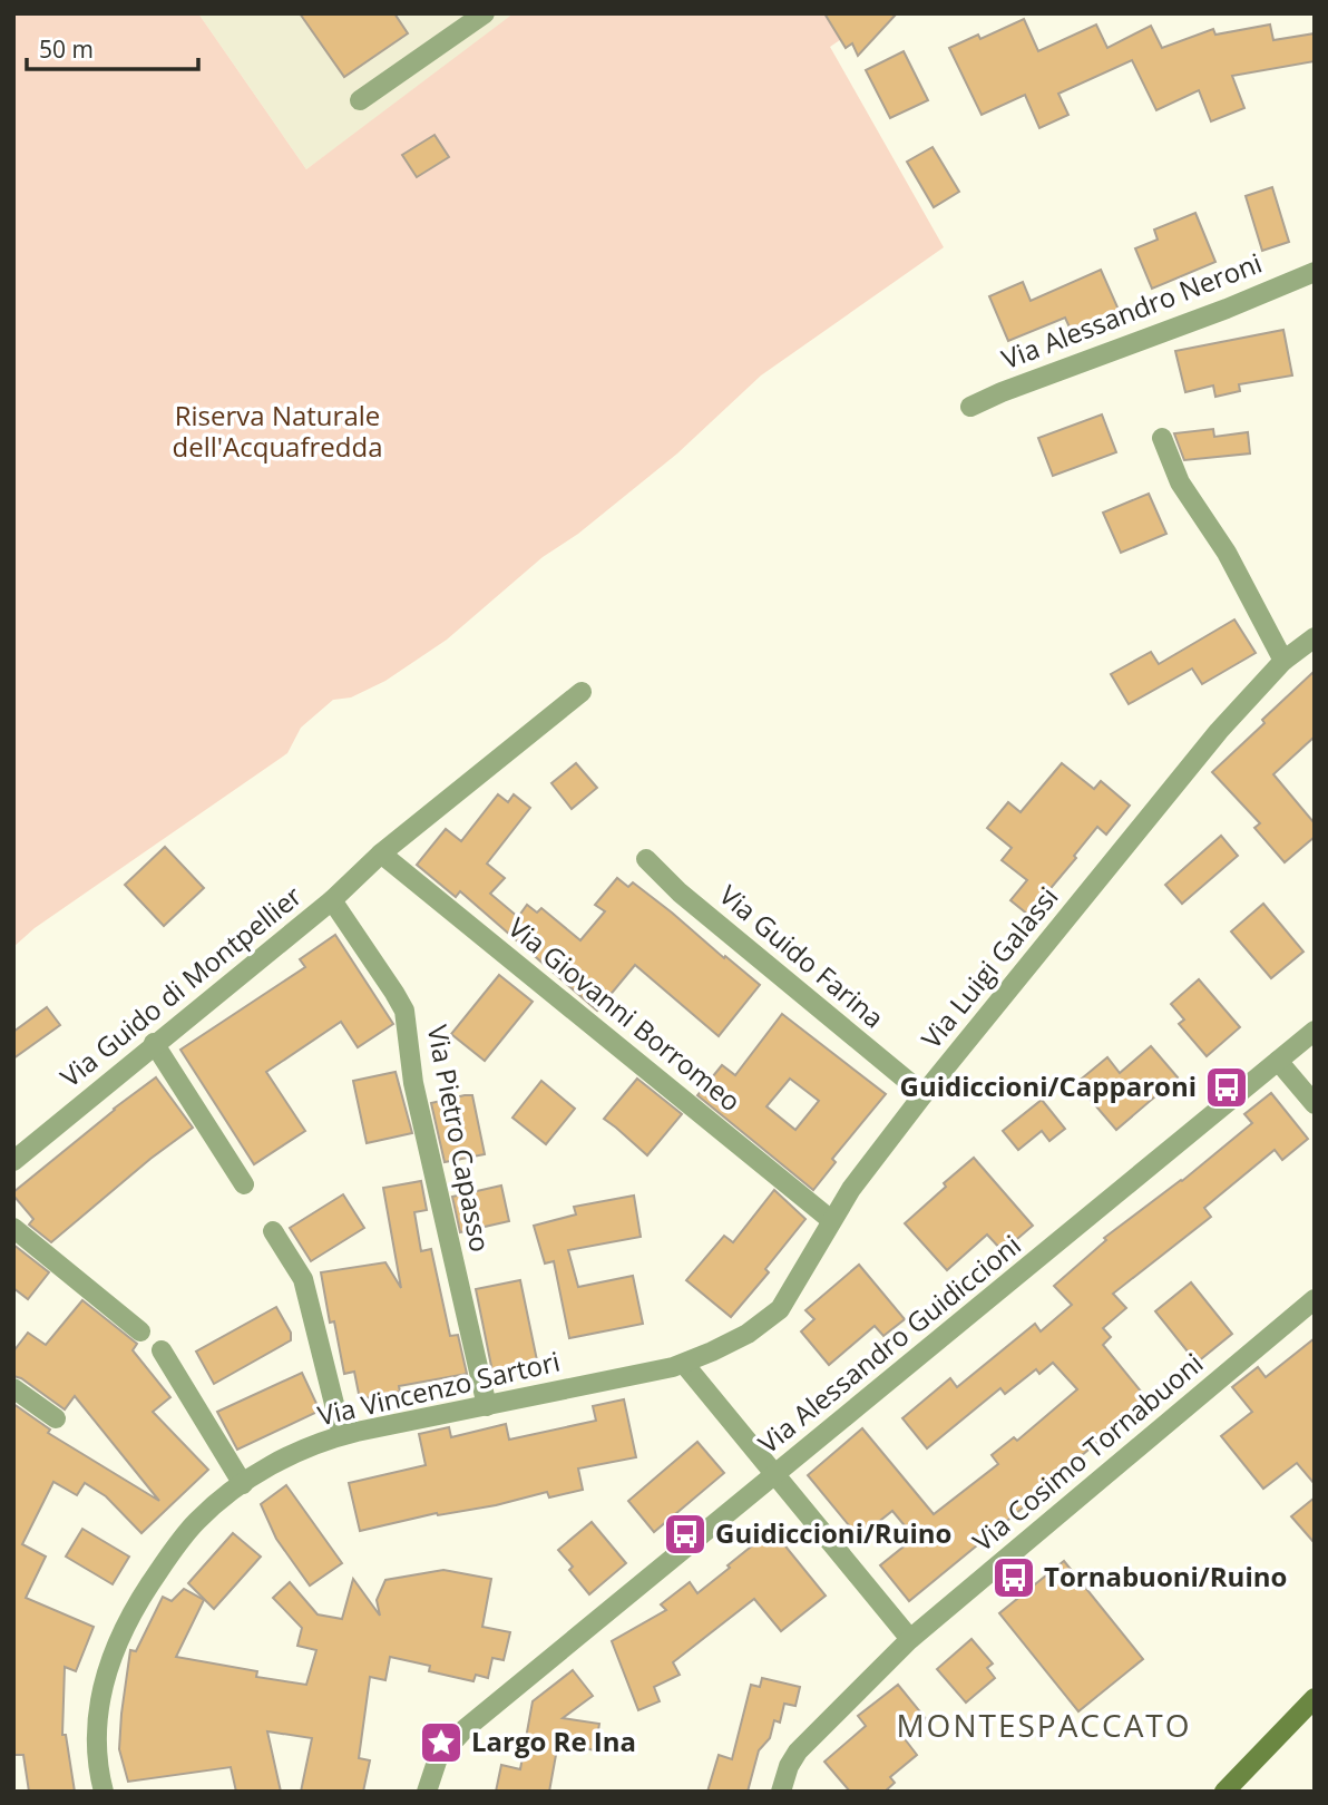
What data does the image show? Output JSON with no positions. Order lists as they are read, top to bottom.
{
  "streets": {
    "street": [
      "Via Alessandro Neroni",
      "Via Guido Farina",
      "Via Luigi Galassi",
      "Via Guido di Montpellier",
      "Via Giovanni Borromeo",
      "Via Pietro Capasso",
      "Via Alessandro Guidiccioni",
      "Via Vincenzo Sartori",
      "Via Cosimo Tornabuoni"
    ]
  },
  "crossings": [
    ["Via Guido Farina", "Via Luigi Galassi"],
    ["Via Luigi Galassi", "Via Giovanni Borromeo"],
    ["Via Luigi Galassi", "Via Vincenzo Sartori"],
    ["Via Guido di Montpellier", "Via Giovanni Borromeo"],
    ["Via Guido di Montpellier", "Via Pietro Capasso"],
    ["Via Pietro Capasso", "Via Vincenzo Sartori"]
  ],
  "districts": ["MONTESPACCATO"],
  "parks": ["Riserva Naturale dell'Acquafredda"],
  "places": {
    "bus stop": ["Guidiccioni/Capparoni", "Guidiccioni/Ruino", "Tornabuoni/Ruino"],
    "place": ["Largo Re Ina"]
  },
  "scale_bar": "50 m"
}
